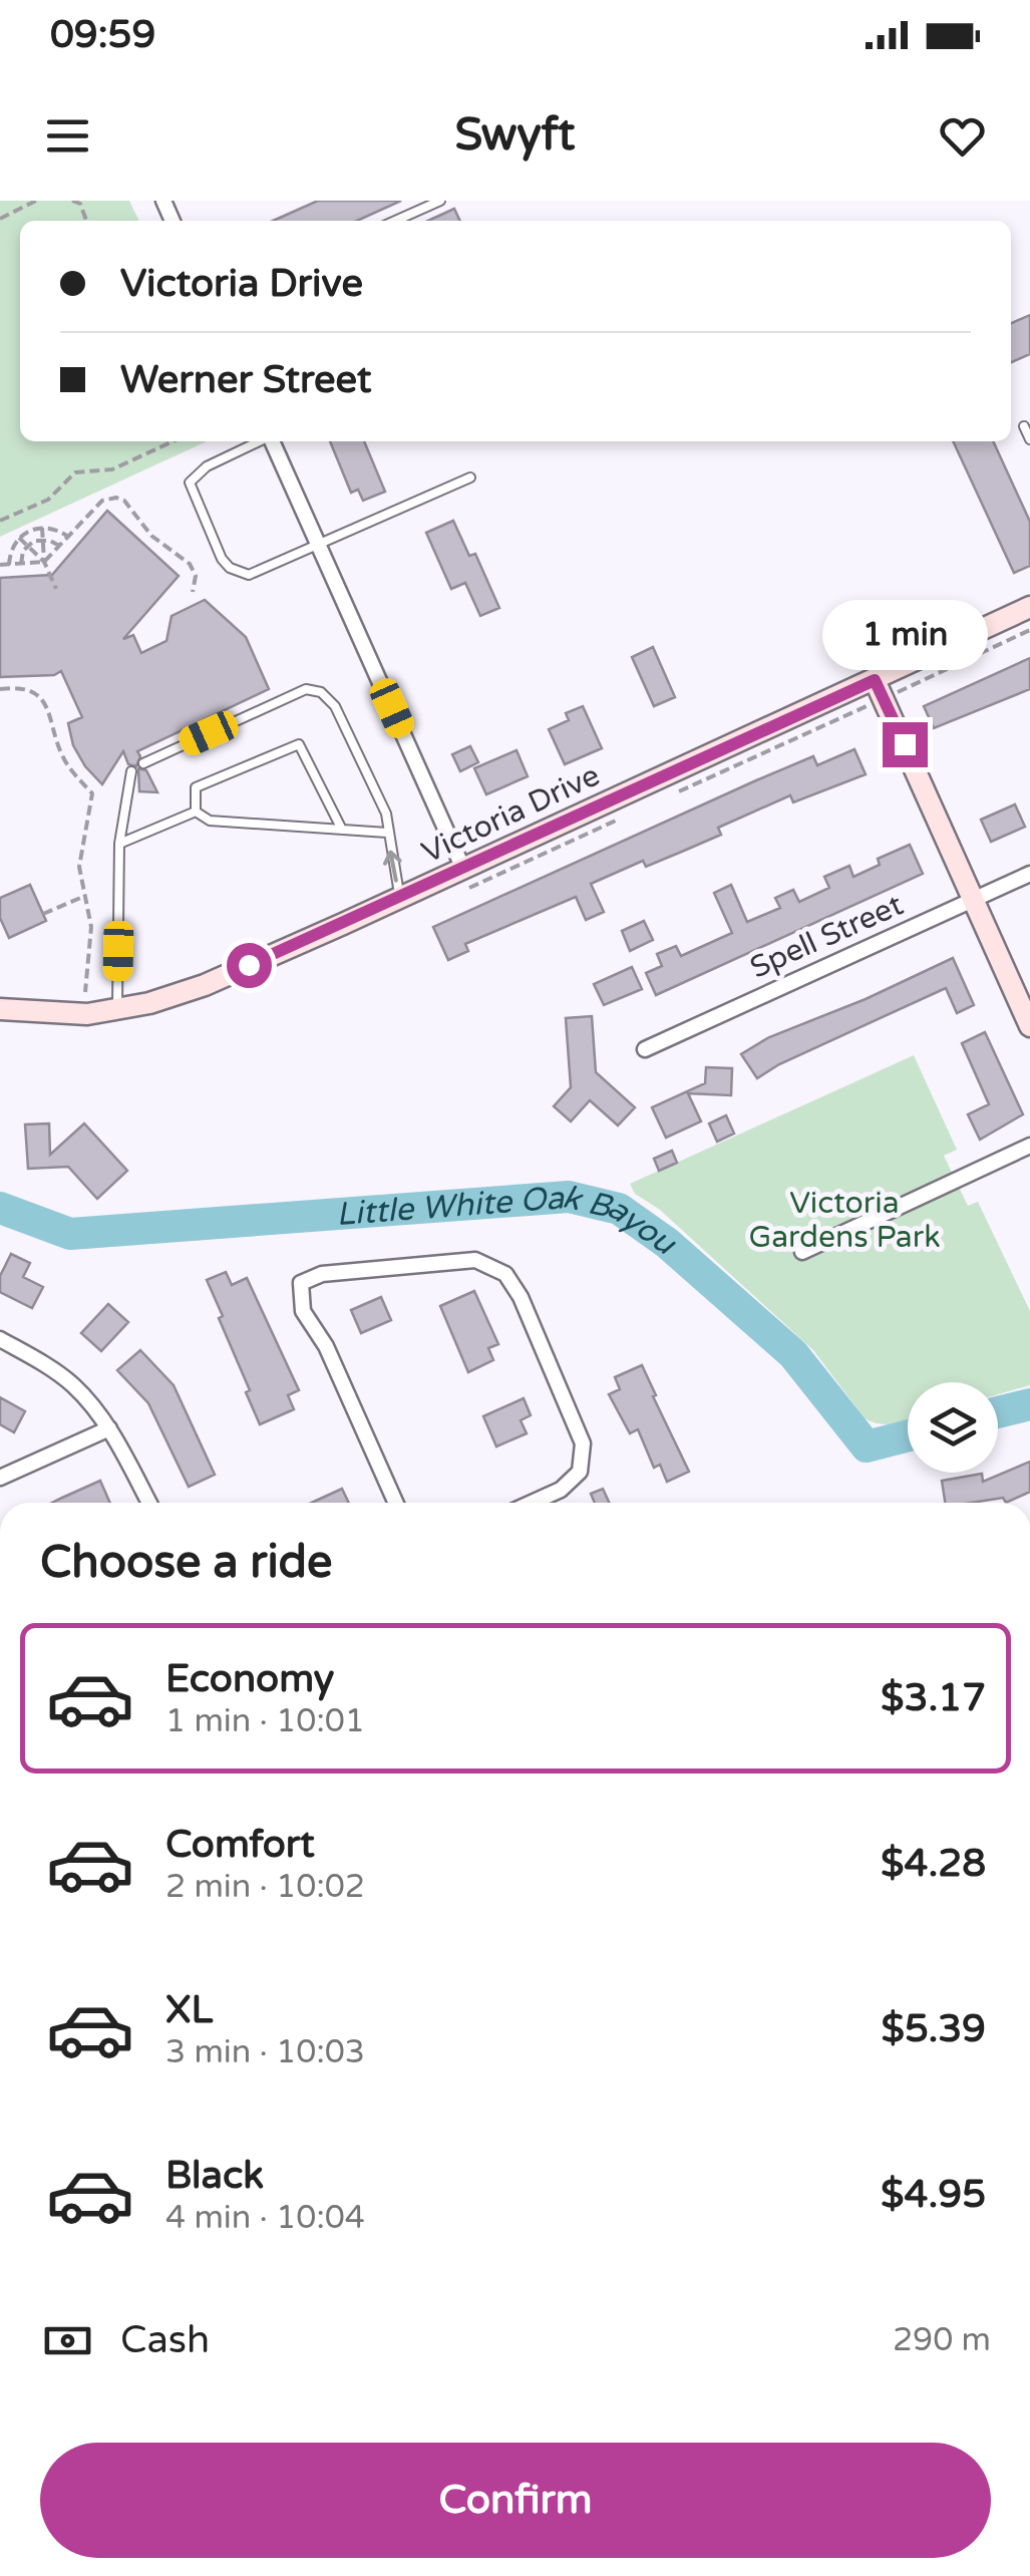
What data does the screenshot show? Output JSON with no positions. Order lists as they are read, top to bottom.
{
  "streets": {
    "street": ["Victoria Drive", "Spell Street"]
  },
  "water": ["Little White Oak Bayou"],
  "parks": ["Victoria Gardens Park"],
  "page": {
    "status": "09:59",
    "header": "Swyft",
    "banner": ["Victoria Drive", "Werner Street"],
    "bubble": "1 min",
    "heading": "Choose a ride",
    "list": [
      {
        "name": "Economy",
        "note": "1 min · 10:01",
        "value": "$3.17"
      },
      {
        "name": "Comfort",
        "note": "2 min · 10:02",
        "value": "$4.28"
      },
      {
        "name": "XL",
        "note": "3 min · 10:03",
        "value": "$5.39"
      },
      {
        "name": "Black",
        "note": "4 min · 10:04",
        "value": "$4.95"
      }
    ],
    "pay": ["Cash", "290 m"],
    "buttons": "Confirm"
  }
}
